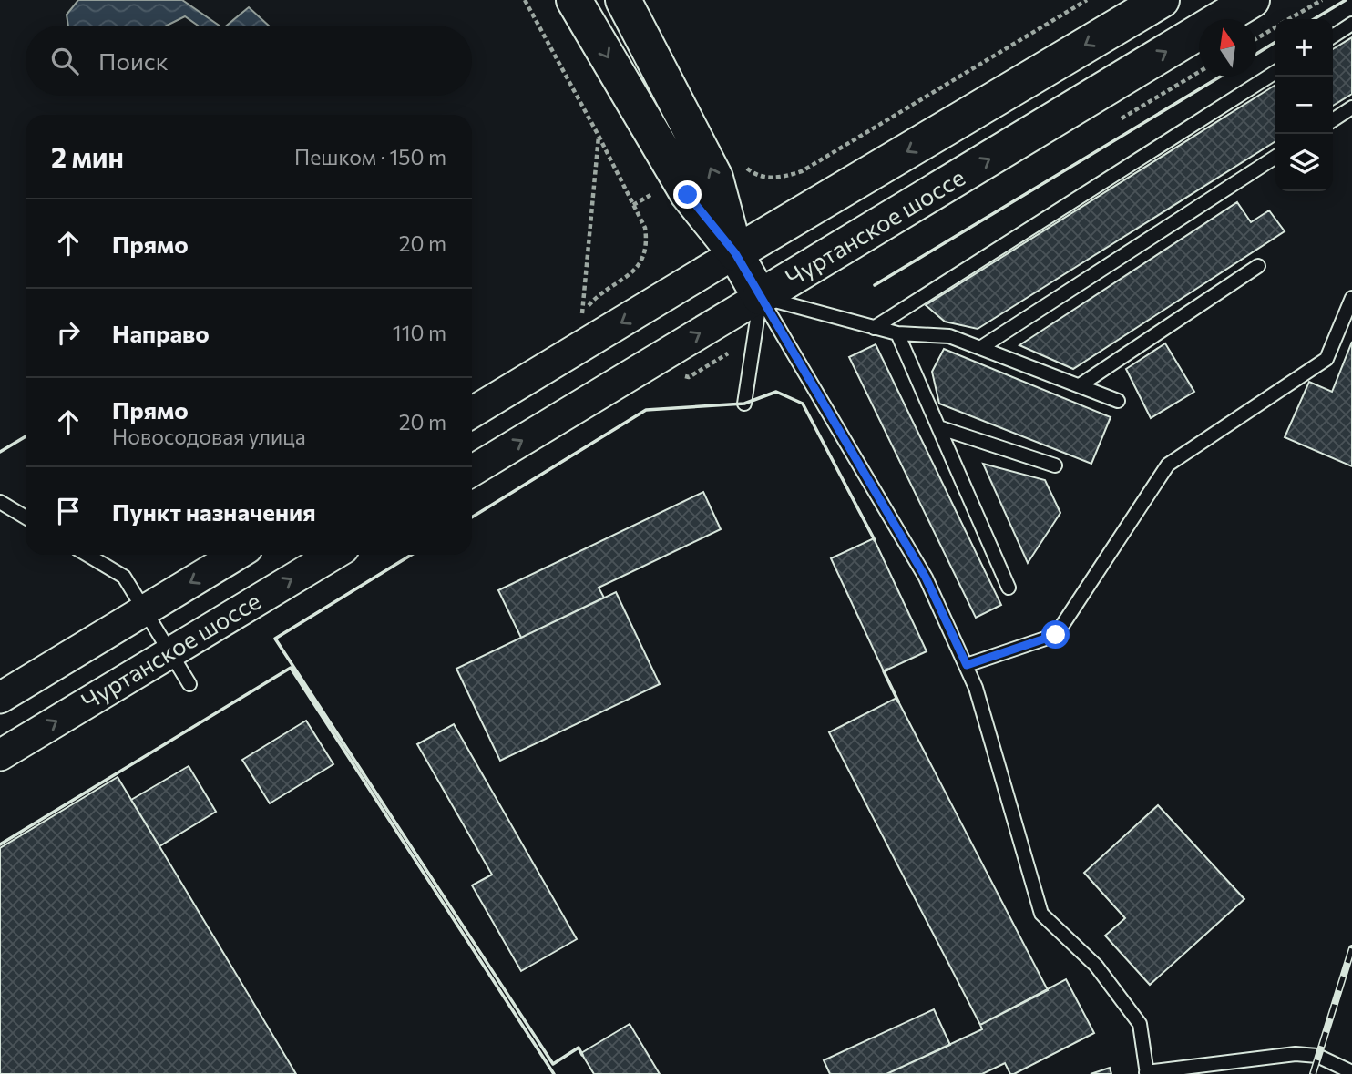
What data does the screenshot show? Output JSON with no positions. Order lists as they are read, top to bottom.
{
  "streets": {
    "main road": ["Чуртанское шоссе"]
  },
  "north": "top",
  "page": {
    "map_buttons": ["+", "−"],
    "search": "Поиск",
    "heading": ["2 мин", "Пешком · 150 m"],
    "list": [
      ["Прямо", "20 m"],
      ["Направо", "110 m"],
      ["Прямо", "Новосодовая улица", "20 m"],
      "Пункт назначения"
    ]
  }
}
